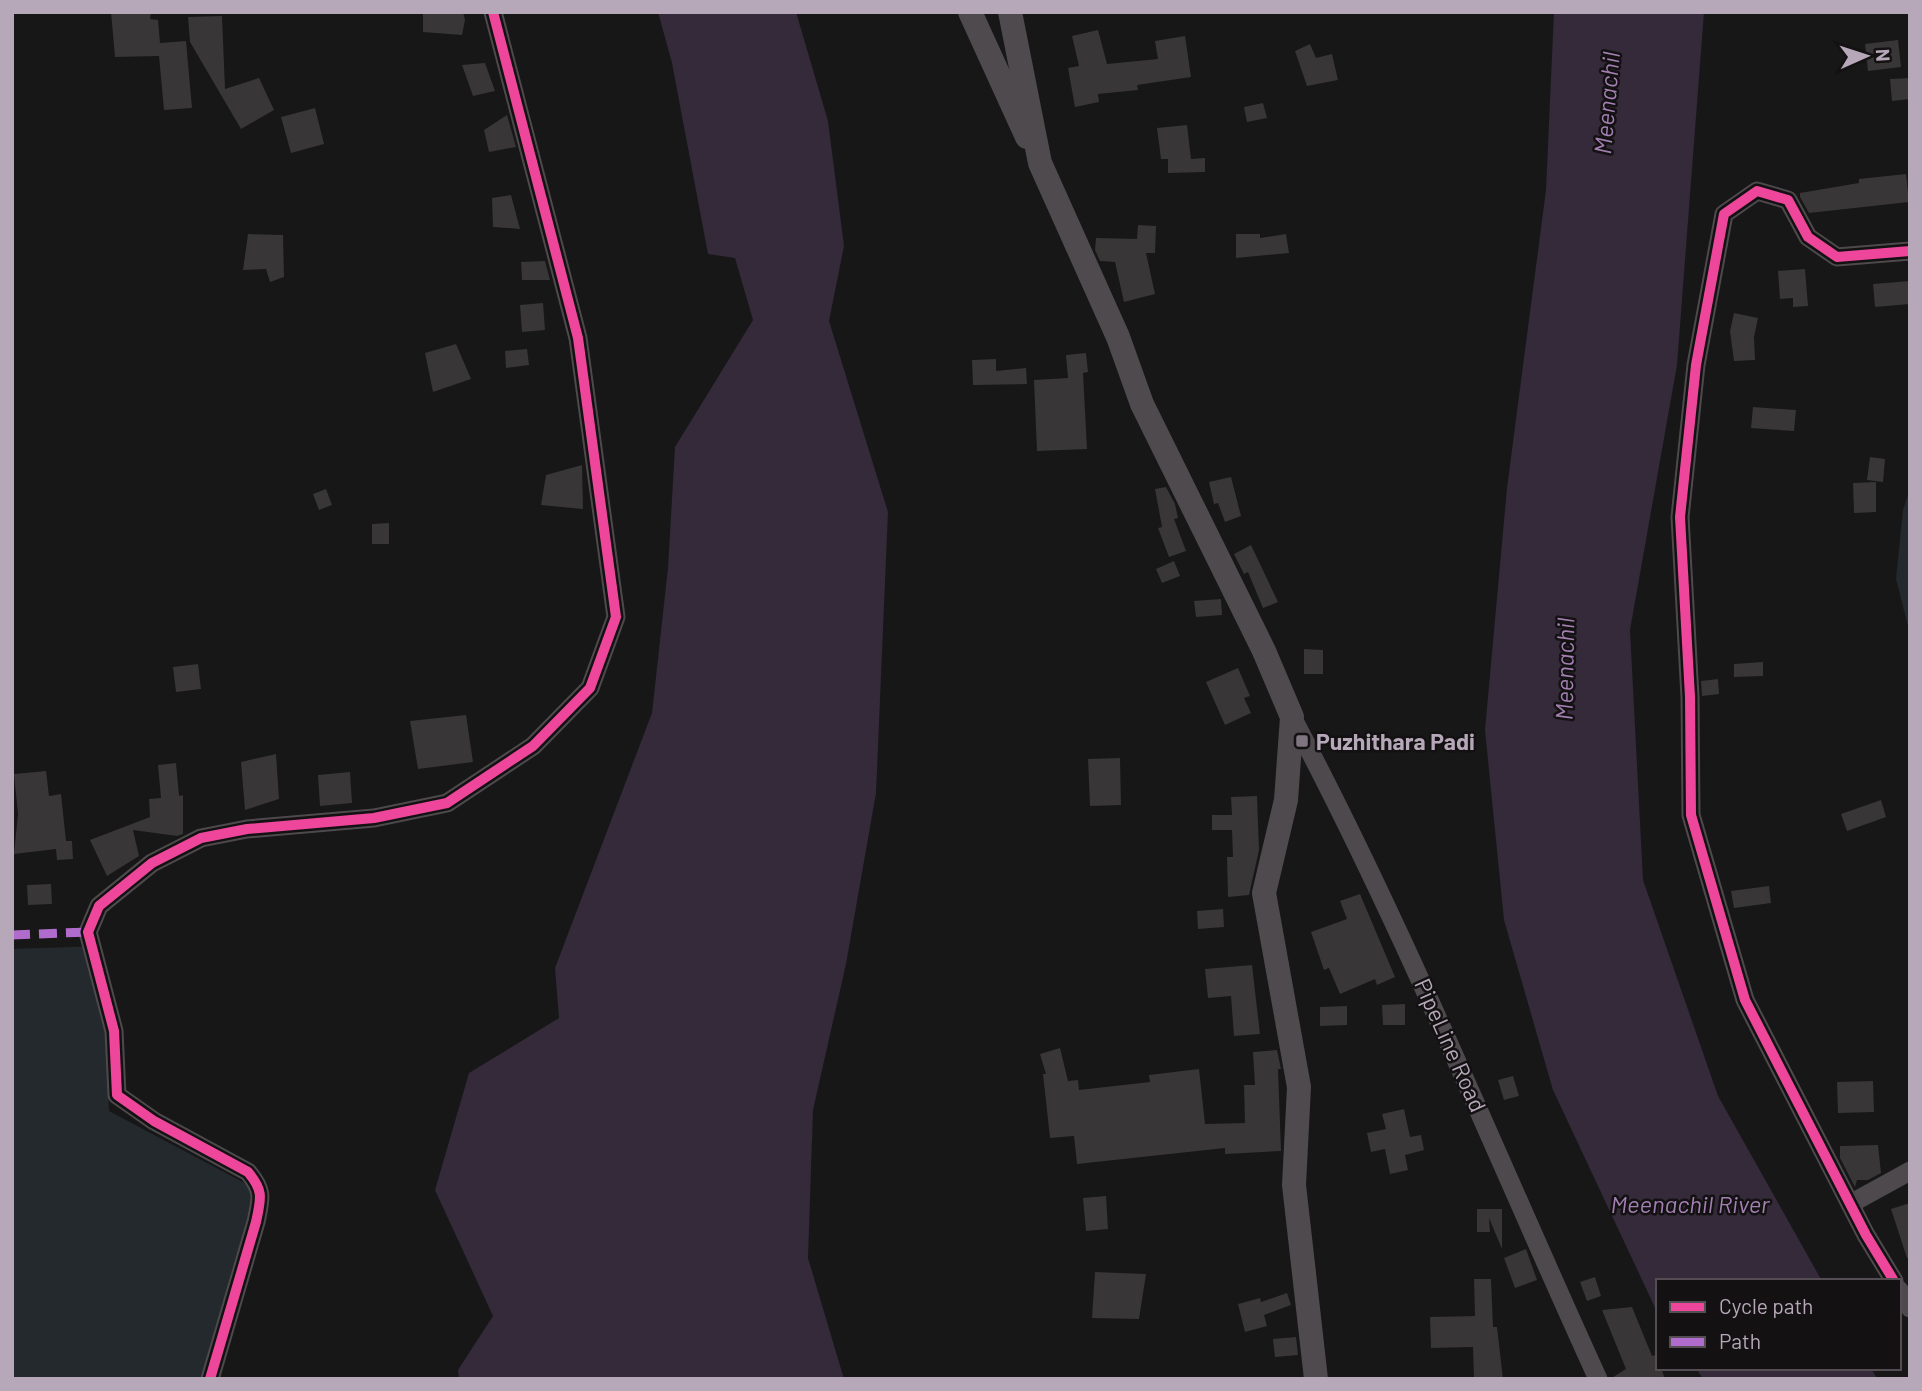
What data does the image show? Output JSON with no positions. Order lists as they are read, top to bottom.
{
  "streets": {
    "street": ["PipeLine Road"]
  },
  "water": ["Meenachil", "Meenachil River"],
  "places": {
    "transit": ["Puzhithara Padi"]
  },
  "legend": ["Cycle path", "Path"],
  "north": "right"
}
